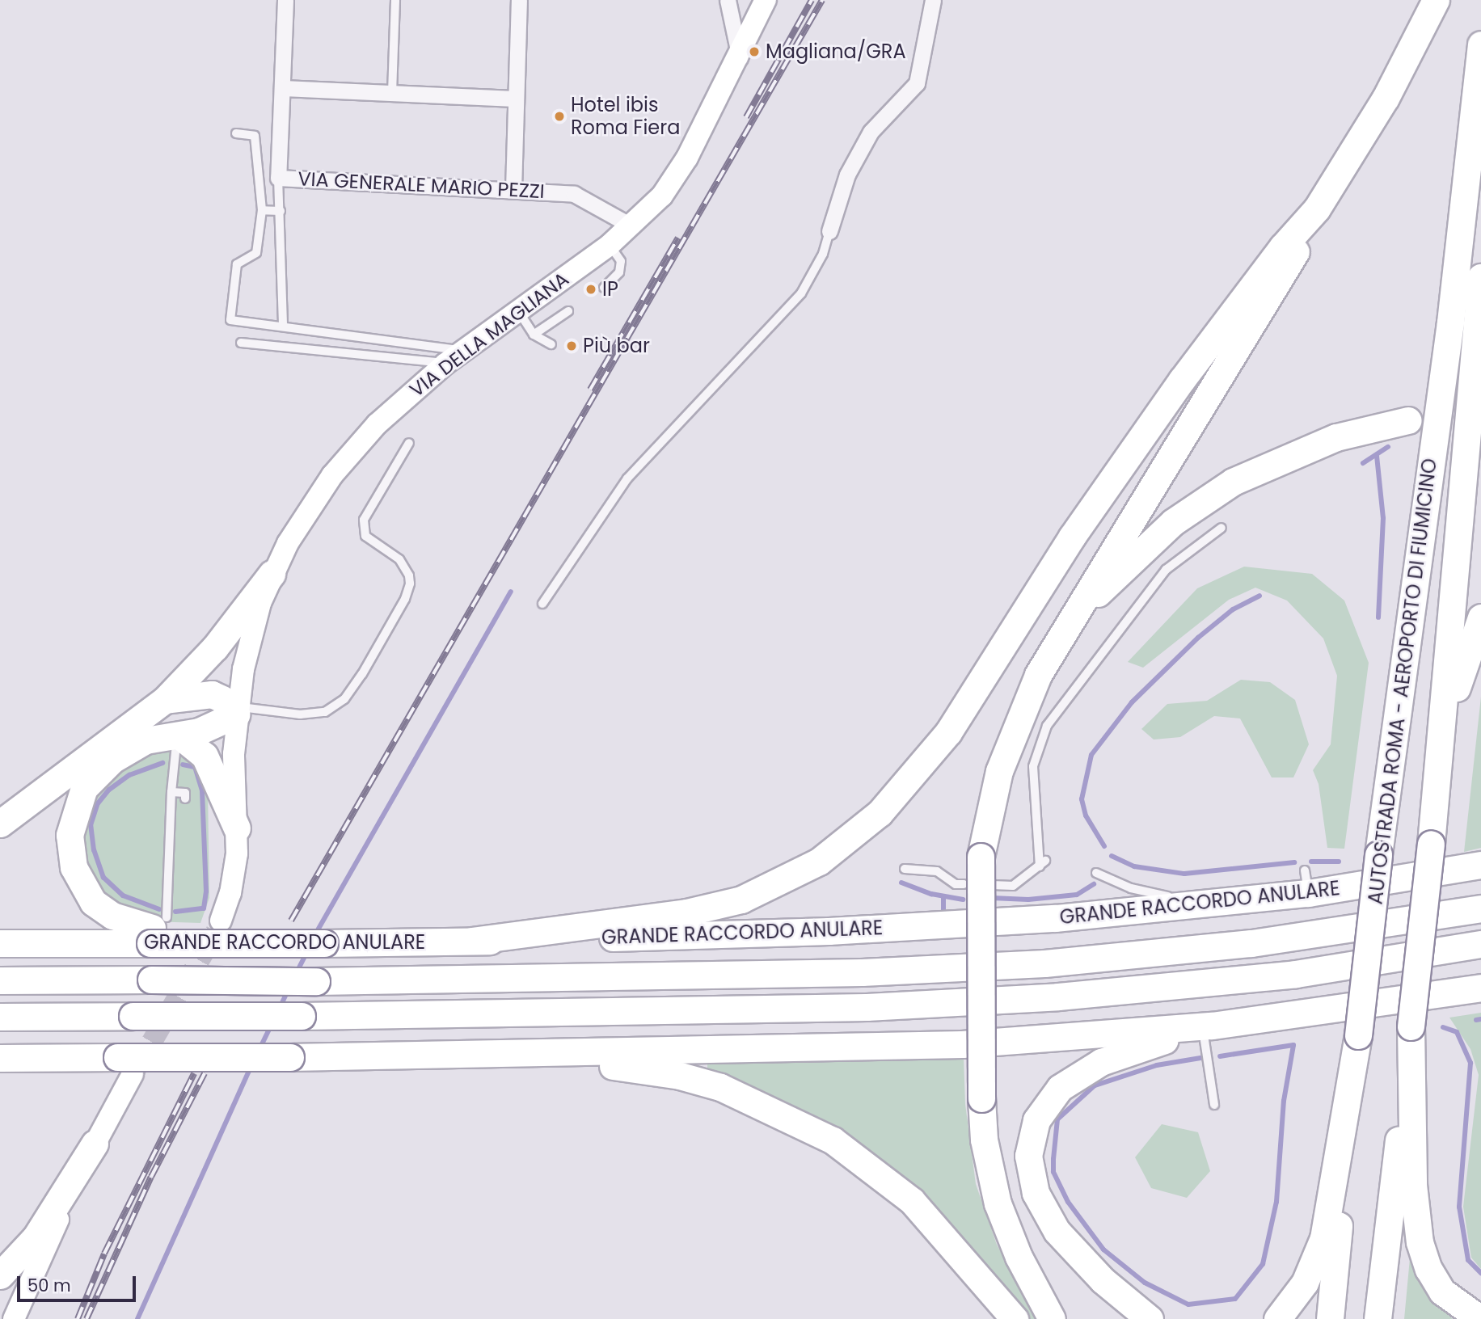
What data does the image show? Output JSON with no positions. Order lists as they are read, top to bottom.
{
  "streets": {
    "highway": ["AUTOSTRADA ROMA - AEROPORTO DI FIUMICINO", "GRANDE RACCORDO ANULARE"],
    "main road": ["VIA DELLA MAGLIANA"],
    "street": ["VIA GENERALE MARIO PEZZI"]
  },
  "crossings": [
    ["VIA GENERALE MARIO PEZZI", "VIA DELLA MAGLIANA"]
  ],
  "places": [
    "Magliana/GRA",
    "Hotel ibis Roma Fiera",
    "IP",
    "Più bar"
  ],
  "scale_bar": "50 m"
}
